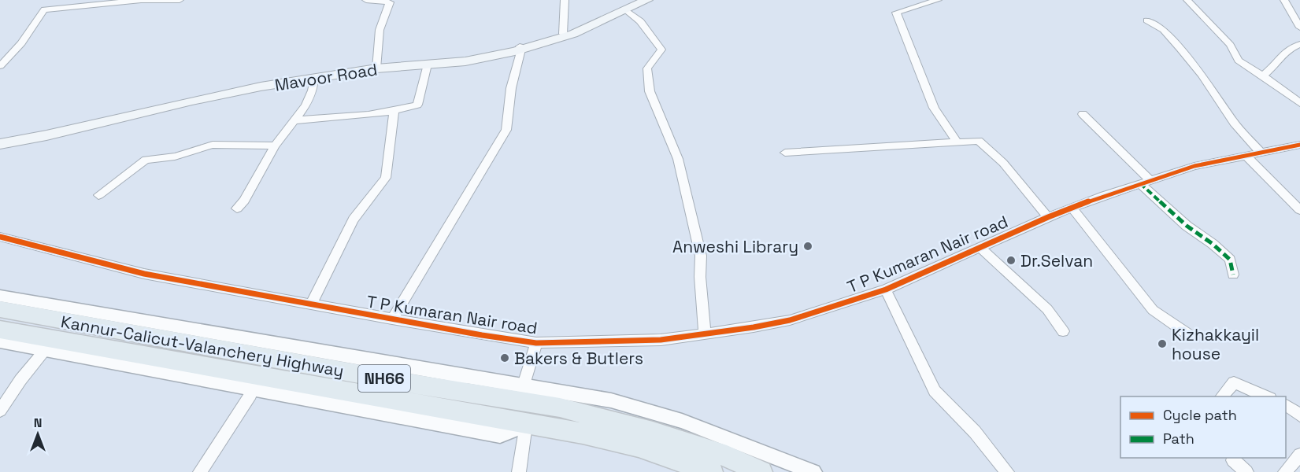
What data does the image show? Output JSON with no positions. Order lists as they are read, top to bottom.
{
  "streets": {
    "highway": ["Kannur-Calicut-Valanchery Highway", "NH66"],
    "main road": ["Mavoor Road"],
    "street": ["T P Kumaran Nair road"]
  },
  "places": [
    "Anweshi Library",
    "Dr.Selvan",
    "Kizhakkayil house",
    "Bakers & Butlers"
  ],
  "legend": ["Cycle path", "Path"],
  "north": "top"
}
